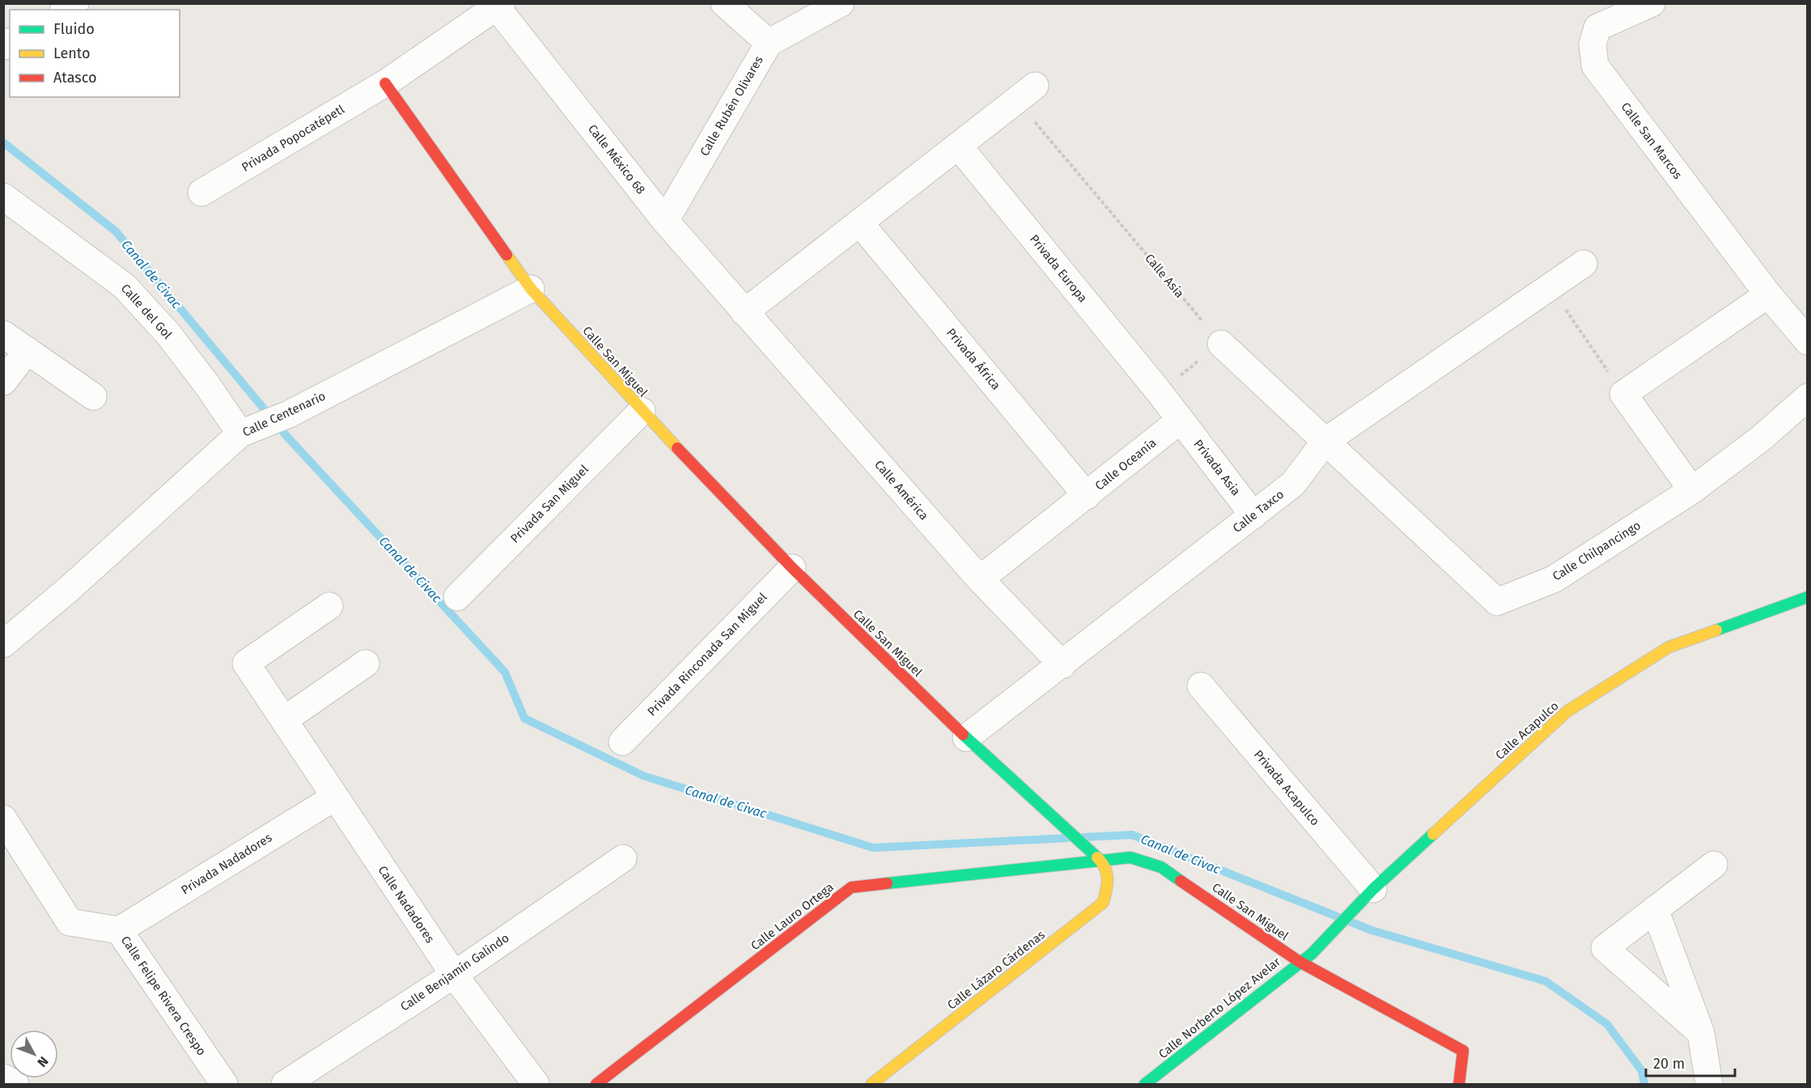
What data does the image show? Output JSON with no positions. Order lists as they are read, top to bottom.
{
  "streets": {
    "street": [
      "Calle Rubén Olivares",
      "Privada Popocatépetl",
      "Calle San Marcos",
      "Calle México 68",
      "Privada Europa",
      "Calle del Gol",
      "Privada África",
      "Calle San Miguel",
      "Calle Centenario",
      "Calle Oceanía",
      "Privada Asia",
      "Calle América",
      "Privada San Miguel",
      "Calle Taxco",
      "Calle Chilpancingo",
      "Privada Rinconada San Miguel",
      "Calle Acapulco",
      "Privada Acapulco",
      "Privada Nadadores",
      "Calle Nadadores",
      "Calle Lauro Ortega",
      "Calle Lázaro Cárdenas",
      "Calle Benjamín Galindo",
      "Calle Felipe Rivera Crespo",
      "Calle Norberto López Avelar"
    ],
    "path": ["Calle Asia"]
  },
  "crossings": [
    ["Calle Rubén Olivares", "Calle México 68"],
    ["Privada Popocatépetl", "Calle México 68"],
    ["Privada Popocatépetl", "Calle San Miguel"],
    ["Calle México 68", "Calle América"],
    ["Calle del Gol", "Calle Centenario"],
    ["Privada África", "Calle Oceanía"],
    ["Calle San Miguel", "Calle Centenario"],
    ["Calle San Miguel", "Privada San Miguel"],
    ["Calle San Miguel", "Calle Taxco"],
    ["Calle San Miguel", "Privada Rinconada San Miguel"],
    ["Calle San Miguel", "Calle Lauro Ortega"],
    ["Calle San Miguel", "Calle Lázaro Cárdenas"],
    ["Calle San Miguel", "Calle Norberto López Avelar"],
    ["Calle Oceanía", "Privada Asia"],
    ["Calle Oceanía", "Calle América"],
    ["Privada Asia", "Calle Taxco"],
    ["Calle América", "Calle Taxco"],
    ["Calle Taxco", "Calle Chilpancingo"],
    ["Calle Acapulco", "Privada Acapulco"],
    ["Calle Acapulco", "Calle Norberto López Avelar"],
    ["Privada Nadadores", "Calle Nadadores"],
    ["Privada Nadadores", "Calle Felipe Rivera Crespo"],
    ["Calle Nadadores", "Calle Benjamín Galindo"],
    ["Calle Lauro Ortega", "Calle Lázaro Cárdenas"]
  ],
  "water": ["Canal de Civac"],
  "legend": ["Fluido", "Lento", "Atasco"],
  "scale_bar": "20 m",
  "north": "bottom right"
}
